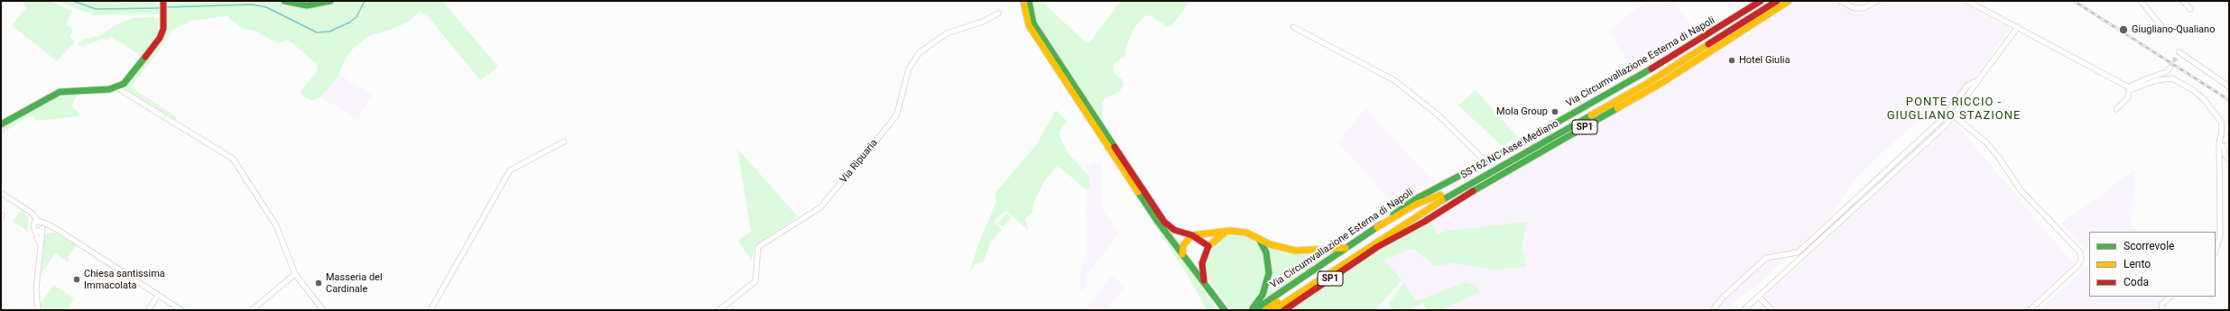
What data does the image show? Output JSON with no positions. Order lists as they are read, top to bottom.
{
  "streets": {
    "main road": ["Via Circumvallazione Esterna di Napoli", "SP1", "SS162 NC Asse Mediano"],
    "street": ["Via Ripuaria"]
  },
  "districts": ["PONTE RICCIO - GIUGLIANO STAZIONE"],
  "places": [
    "Giugliano-Qualiano",
    "Hotel Giulia",
    "Mola Group",
    "Chiesa santissima Immacolata",
    "Masseria del Cardinale"
  ],
  "legend": ["Scorrevole", "Lento", "Coda"]
}
